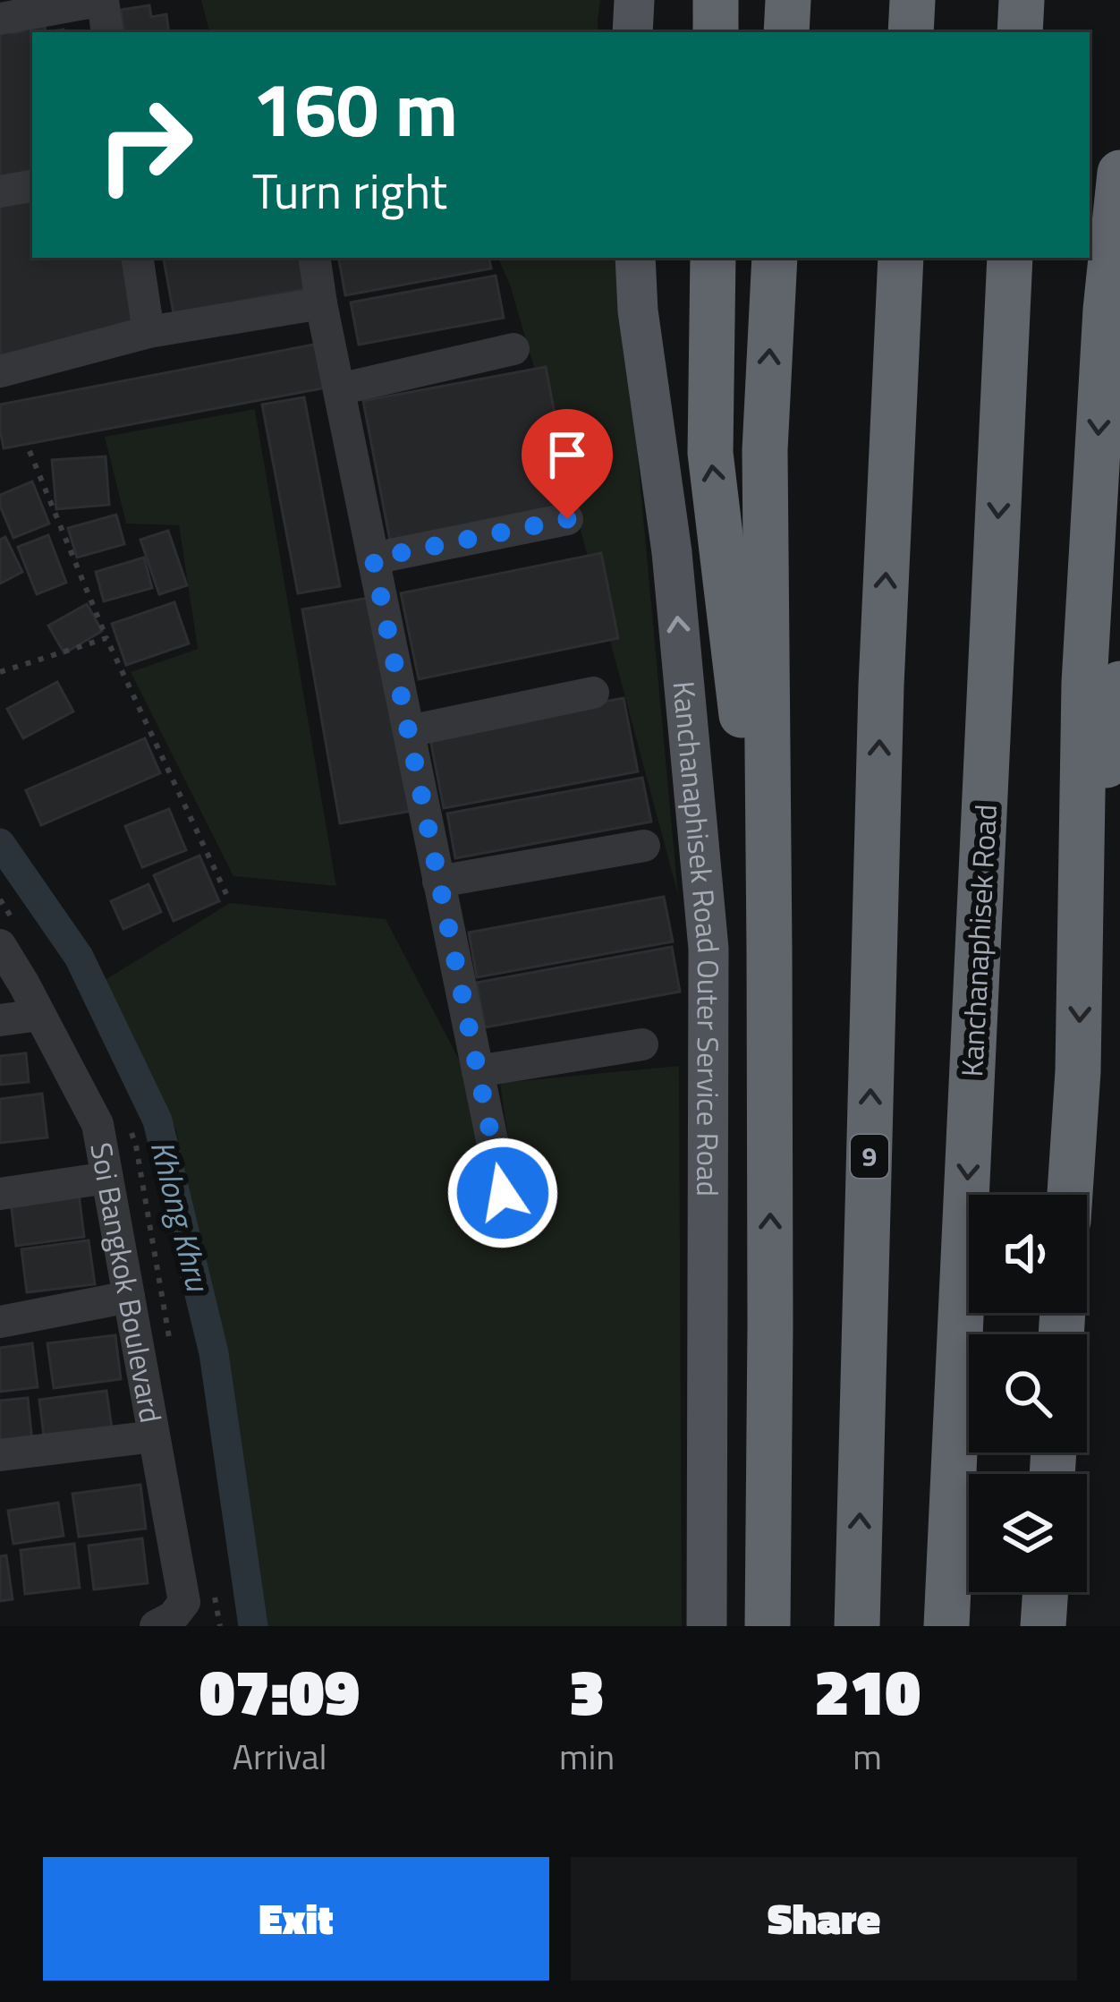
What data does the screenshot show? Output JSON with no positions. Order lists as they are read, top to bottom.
{
  "streets": {
    "highway": ["Kanchanaphisek Road", "9"],
    "main road": ["Kanchanaphisek Road Outer Service Road"],
    "street": ["Soi Bangkok Boulevard"]
  },
  "one_way": ["Kanchanaphisek Road Outer Service Road"],
  "water": ["Khlong Khru"],
  "page": {
    "turn": ["160 m", "Turn right"],
    "eta": [
      "07:09",
      "Arrival",
      "3",
      "min",
      "210",
      "m"
    ],
    "buttons": ["Exit", "Share"]
  }
}
